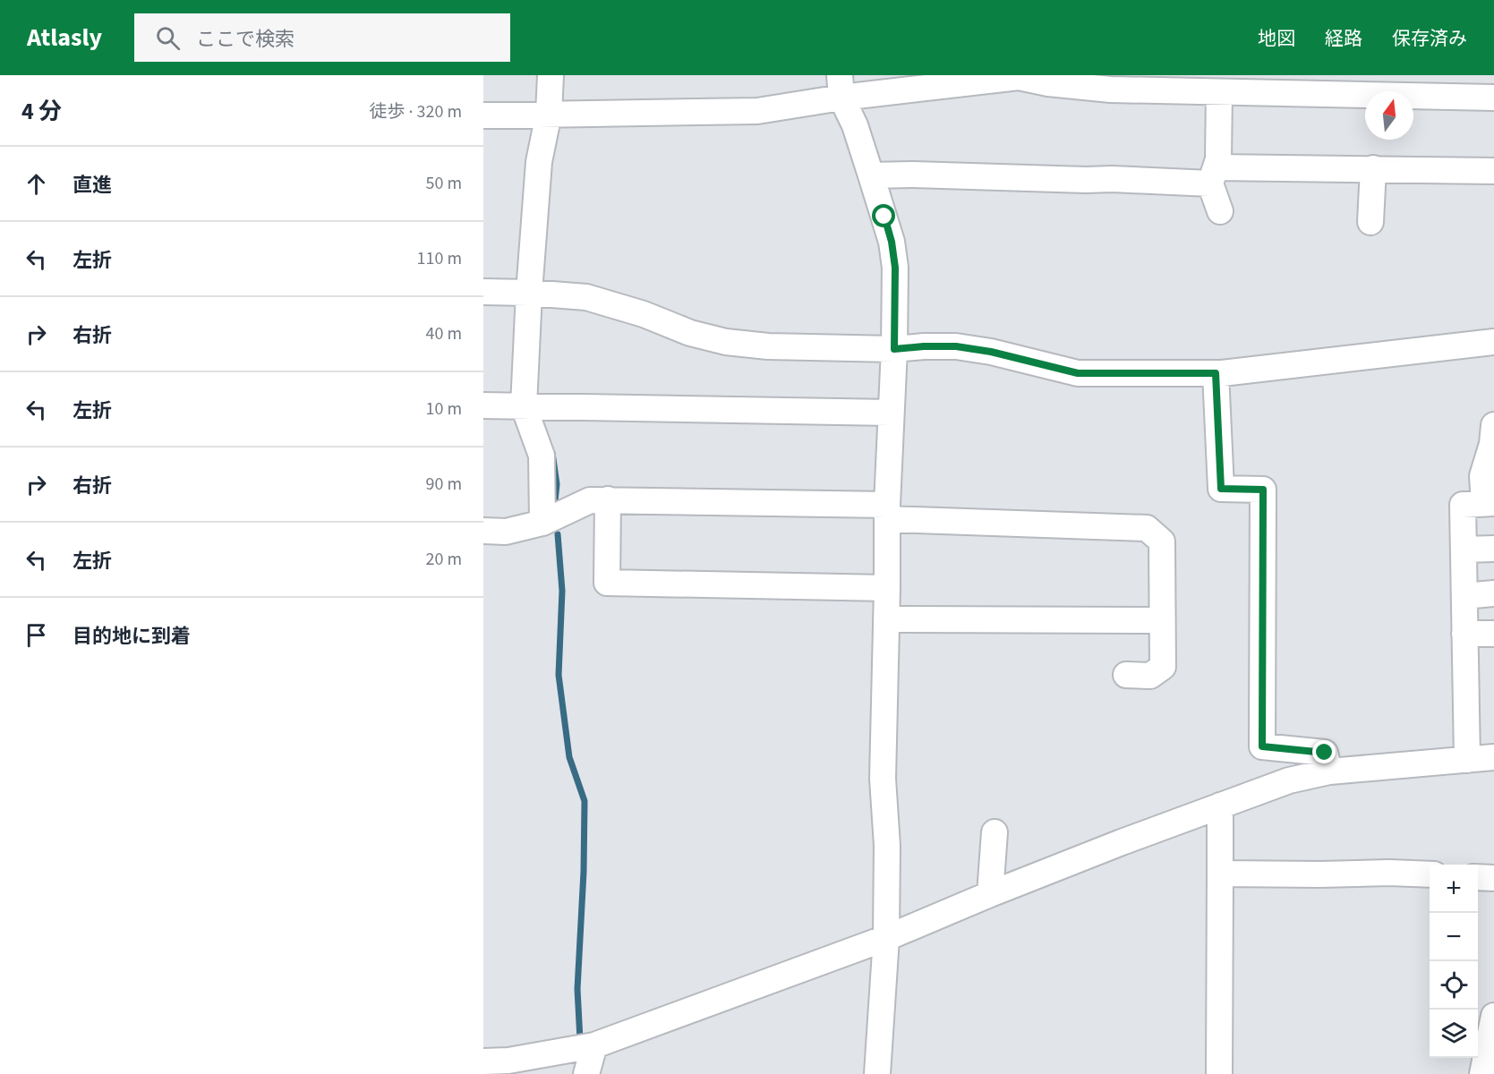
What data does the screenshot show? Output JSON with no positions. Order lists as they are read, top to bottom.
{
  "north": "top",
  "page": {
    "header": "Atlasly",
    "search": "ここで検索",
    "nav": ["地図", "経路", "保存済み"],
    "heading": ["4 分", "徒歩 · 320 m"],
    "list": [
      ["直進", "50 m"],
      ["左折", "110 m"],
      ["右折", "40 m"],
      ["左折", "10 m"],
      ["右折", "90 m"],
      ["左折", "20 m"],
      "目的地に到着"
    ],
    "map_buttons": ["+", "−"]
  }
}
